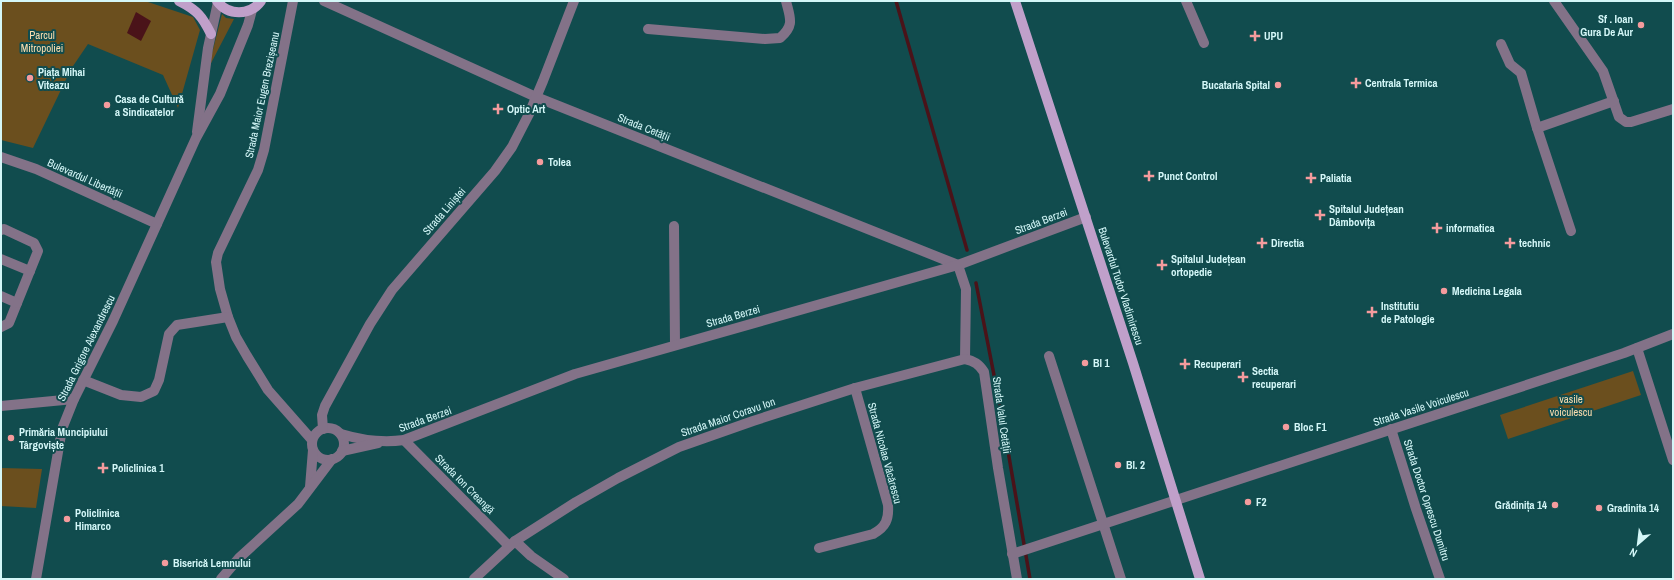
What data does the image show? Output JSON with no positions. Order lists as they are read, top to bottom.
{
  "streets": {
    "main road": ["Bulevardul Tudor Vladimirescu"],
    "street": [
      "Strada Maior Eugen Brezișeanu",
      "Strada Cetății",
      "Bulevardul Libertății",
      "Strada Liniștei",
      "Strada Berzei",
      "Strada Grigore Alexandrescu",
      "Strada Vasile Voiculescu",
      "Strada Valul Cetății",
      "Strada Maior Coravu Ion",
      "Strada Nicolae Văcărescu",
      "Strada Ion Creangă",
      "Strada Doctor Oprescu Dumitru"
    ]
  },
  "crossings": [
    ["Strada Maior Eugen Brezișeanu", "Strada Liniștei"],
    ["Strada Maior Eugen Brezișeanu", "Strada Berzei"],
    ["Strada Cetății", "Strada Liniștei"],
    ["Strada Cetății", "Strada Berzei"],
    ["Bulevardul Libertății", "Strada Grigore Alexandrescu"],
    ["Strada Liniștei", "Strada Berzei"],
    ["Strada Berzei", "Bulevardul Tudor Vladimirescu"],
    ["Strada Berzei", "Strada Ion Creangă"],
    ["Bulevardul Tudor Vladimirescu", "Strada Vasile Voiculescu"],
    ["Strada Vasile Voiculescu", "Strada Valul Cetății"],
    ["Strada Vasile Voiculescu", "Strada Doctor Oprescu Dumitru"],
    ["Strada Valul Cetății", "Strada Maior Coravu Ion"],
    ["Strada Maior Coravu Ion", "Strada Nicolae Văcărescu"],
    ["Strada Maior Coravu Ion", "Strada Ion Creangă"]
  ],
  "parks": ["Parcul Mitropoliei", "vasile voiculescu"],
  "places": {
    "other": [
      "Sf . Ioan Gura De Aur",
      "Piața Mihai Viteazu",
      "Bucataria Spital",
      "Casa de Cultură a Sindicatelor",
      "Tolea",
      "Medicina Legala",
      "Bl 1",
      "Bloc F1",
      "Primăria Muncipiului Târgoviște",
      "Bl. 2",
      "F2",
      "Grădinița 14",
      "Gradinita 14",
      "Policlinica Himarco",
      "Biserică Lemnului"
    ],
    "health": [
      "UPU",
      "Centrala Termica",
      "Optic Art",
      "Punct Control",
      "Paliatia",
      "Spitalul Județean Dâmbovița",
      "informatica",
      "Directia",
      "technic",
      "Spitalul Județean ortopedie",
      "Institutiu de Patologie",
      "Recuperari",
      "Sectia recuperari",
      "Policlinica 1"
    ]
  },
  "north": "bottom left"
}
